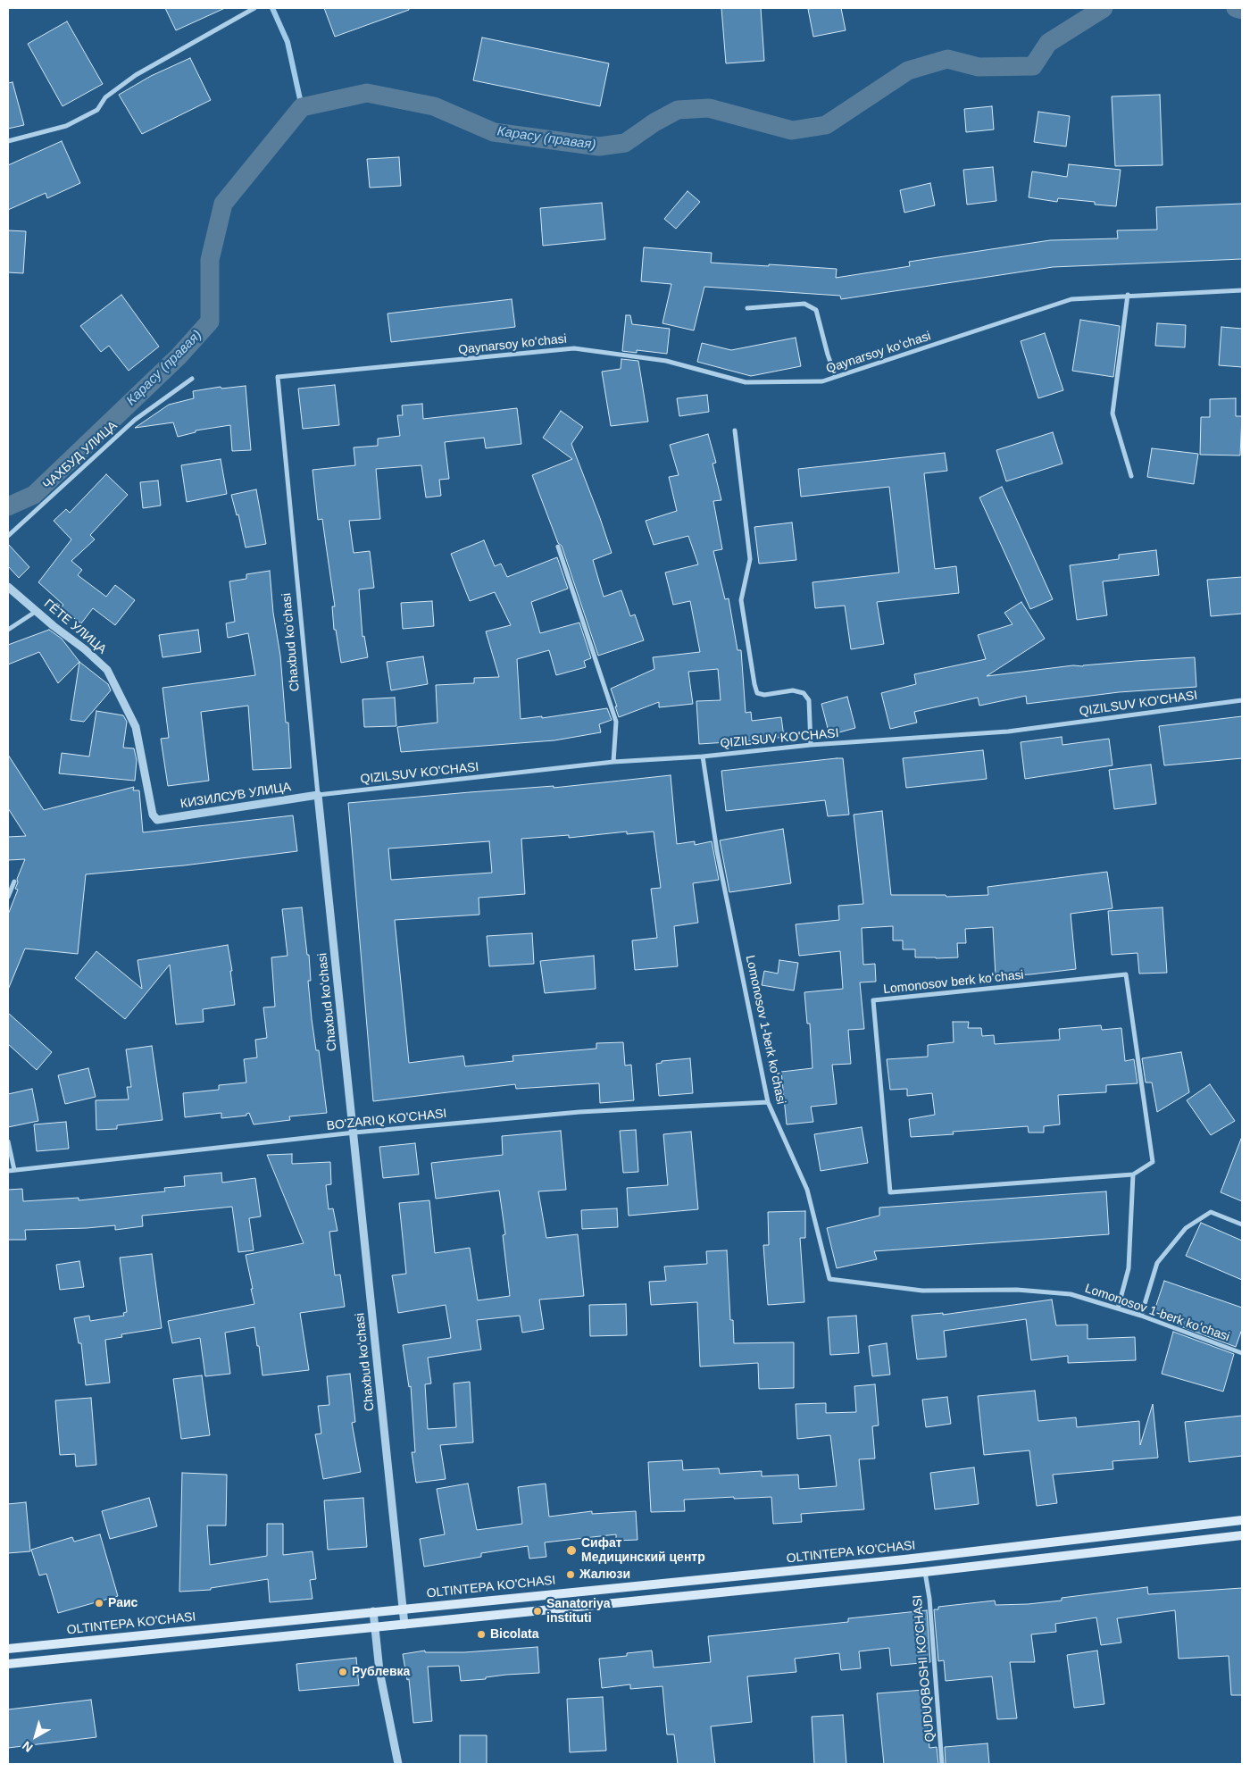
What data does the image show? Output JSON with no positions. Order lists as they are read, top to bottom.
{
  "streets": {
    "main road": ["OLTINTEPA KO'CHASI"],
    "street": [
      "Qaynarsoy koʻchasi",
      "ЧАХБУД УЛИЦА",
      "ГЁТЕ УЛИЦА",
      "Chaxbud koʻchasi",
      "QIZILSUV KO'CHASI",
      "КИЗИЛСУВ УЛИЦА",
      "Lomonosov berk koʻchasi",
      "Lomonosov 1-berk koʻchasi",
      "BO'ZARIQ KO'CHASI",
      "QUDUQBOSHI KO'CHASI"
    ]
  },
  "crossings": [
    ["Qaynarsoy koʻchasi", "Chaxbud koʻchasi"],
    ["ГЁТЕ УЛИЦА", "КИЗИЛСУВ УЛИЦА"],
    ["Chaxbud koʻchasi", "QIZILSUV KO'CHASI"],
    ["Chaxbud koʻchasi", "КИЗИЛСУВ УЛИЦА"],
    ["Chaxbud koʻchasi", "BO'ZARIQ KO'CHASI"],
    ["Chaxbud koʻchasi", "OLTINTEPA KO'CHASI"],
    ["QIZILSUV KO'CHASI", "КИЗИЛСУВ УЛИЦА"],
    ["QIZILSUV KO'CHASI", "Lomonosov 1-berk koʻchasi"],
    ["Lomonosov 1-berk koʻchasi", "BO'ZARIQ KO'CHASI"]
  ],
  "water": ["Карасу (правая)"],
  "places": [
    "Сифат Медицинский центр",
    "Жалюзи",
    "Раис",
    "Sanatoriya instituti",
    "Bicolata",
    "Рублевка"
  ],
  "north": "bottom left"
}
